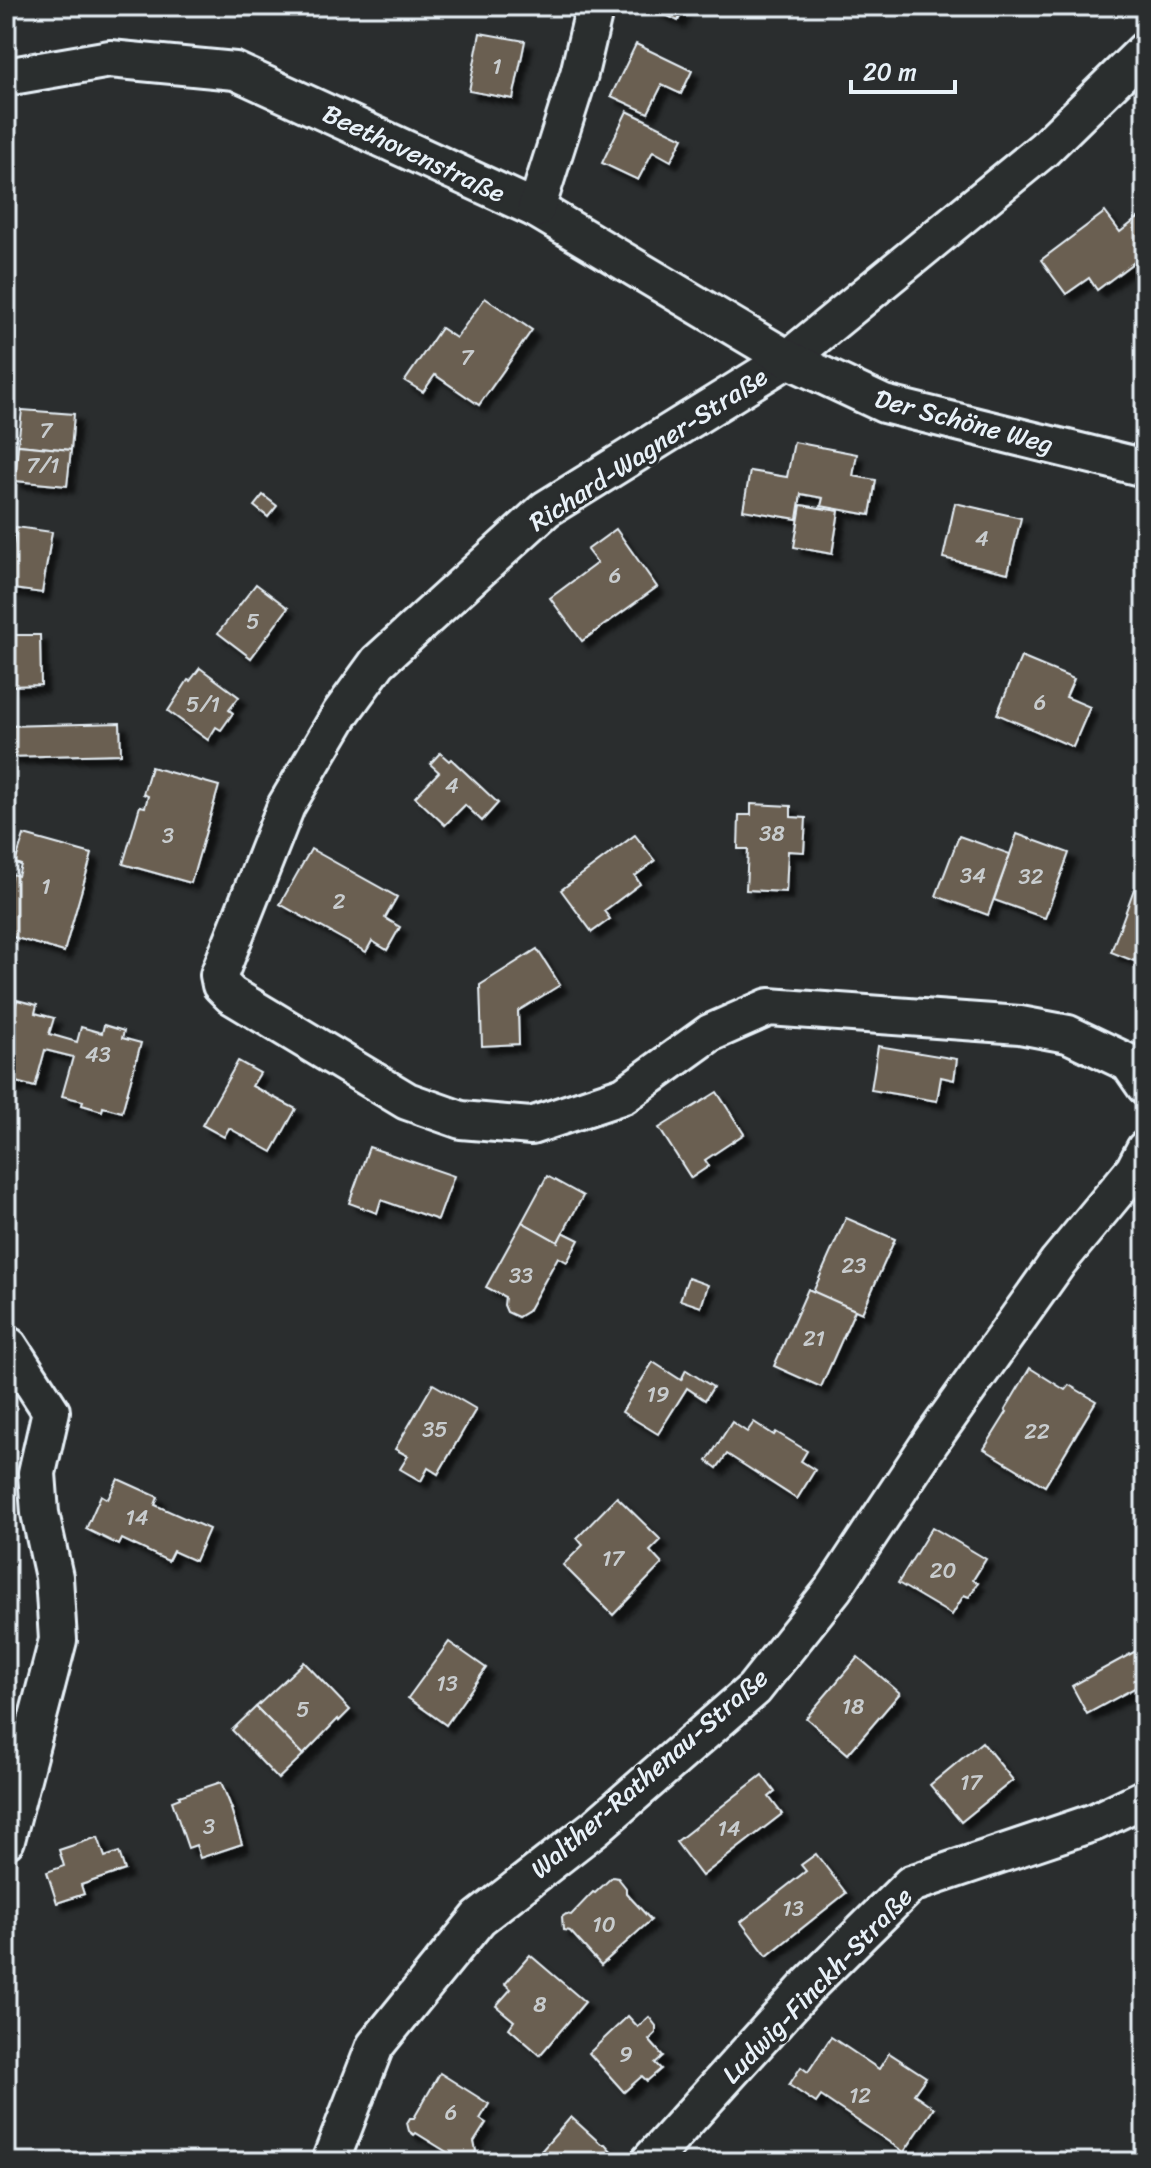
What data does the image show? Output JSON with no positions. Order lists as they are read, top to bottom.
{
  "streets": {
    "street": [
      "Beethovenstraße",
      "Der Schöne Weg",
      "Richard-Wagner-Straße",
      "Walther-Rathenau-Straße",
      "Ludwig-Finckh-Straße"
    ]
  },
  "crossings": [
    ["Beethovenstraße", "Der Schöne Weg"],
    ["Beethovenstraße", "Richard-Wagner-Straße"],
    ["Der Schöne Weg", "Richard-Wagner-Straße"]
  ],
  "house_numbers": [
    "1",
    "7",
    "7",
    "7/1",
    "4",
    "6",
    "5",
    "6",
    "5/1",
    "4",
    "38",
    "3",
    "34",
    "32",
    "1",
    "2",
    "43",
    "23",
    "33",
    "21",
    "19",
    "35",
    "22",
    "14",
    "17",
    "20",
    "13",
    "18",
    "5",
    "17",
    "3",
    "14",
    "13",
    "10",
    "8",
    "9",
    "12",
    "6"
  ],
  "scale_bar": "20 m"
}
